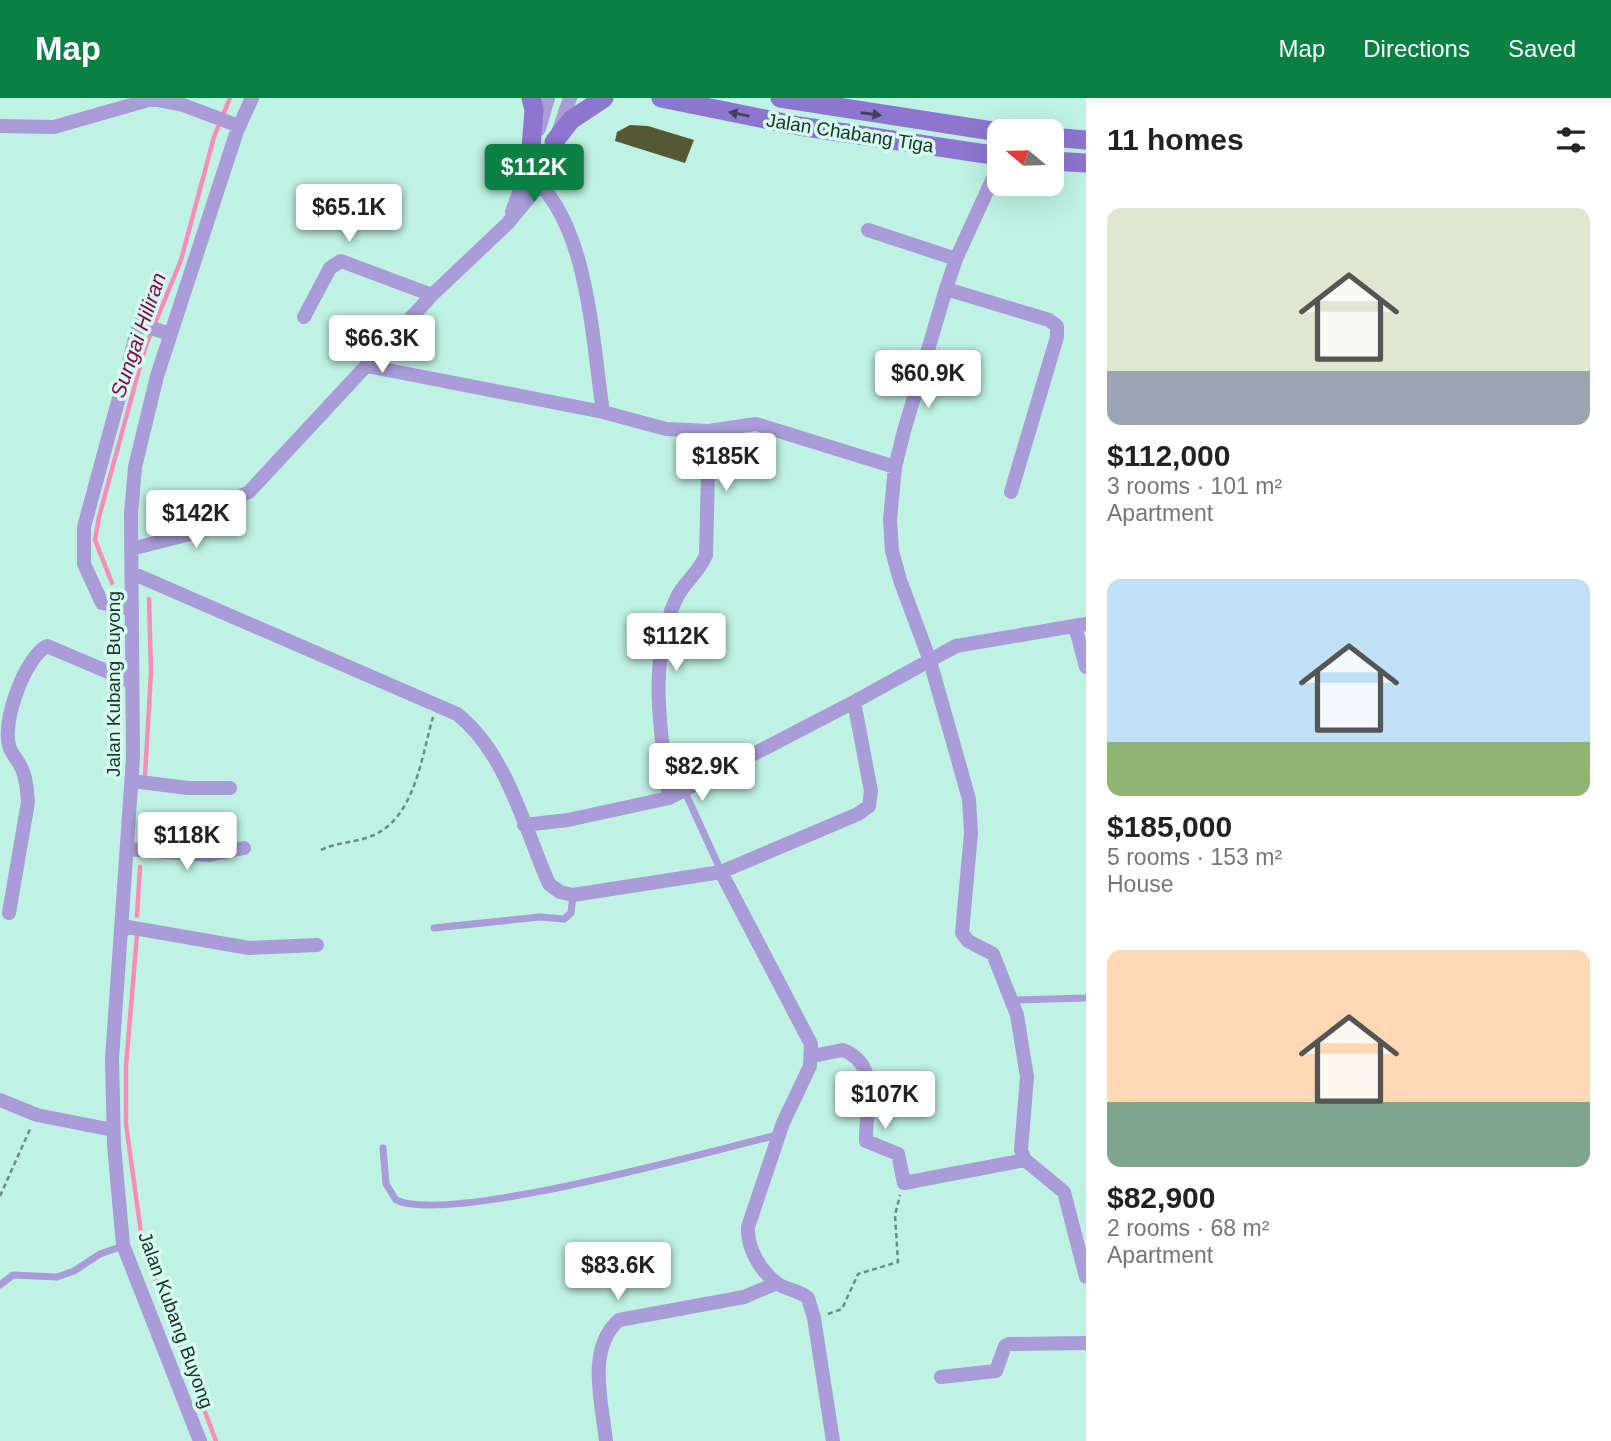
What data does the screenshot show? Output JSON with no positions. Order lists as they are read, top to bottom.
{
  "streets": {
    "main road": ["Jalan Chabang Tiga"],
    "street": ["Jalan Kubang Buyong"]
  },
  "water": ["Sungai Hiliran"],
  "north": "left",
  "page": {
    "header": "Map",
    "nav": ["Map", "Directions", "Saved"],
    "heading": "11 homes",
    "price": [
      "$112K",
      "$65.1K",
      "$66.3K",
      "$60.9K",
      "$185K",
      "$142K",
      "$112K",
      "$82.9K",
      "$118K",
      "$107K",
      "$83.6K"
    ],
    "list": [
      {
        "name": "$112,000",
        "note": "3 rooms · 101 m² · Apartment"
      },
      {
        "name": "$185,000",
        "note": "5 rooms · 153 m² · House"
      },
      {
        "name": "$82,900",
        "note": "2 rooms · 68 m² · Apartment"
      }
    ]
  }
}
